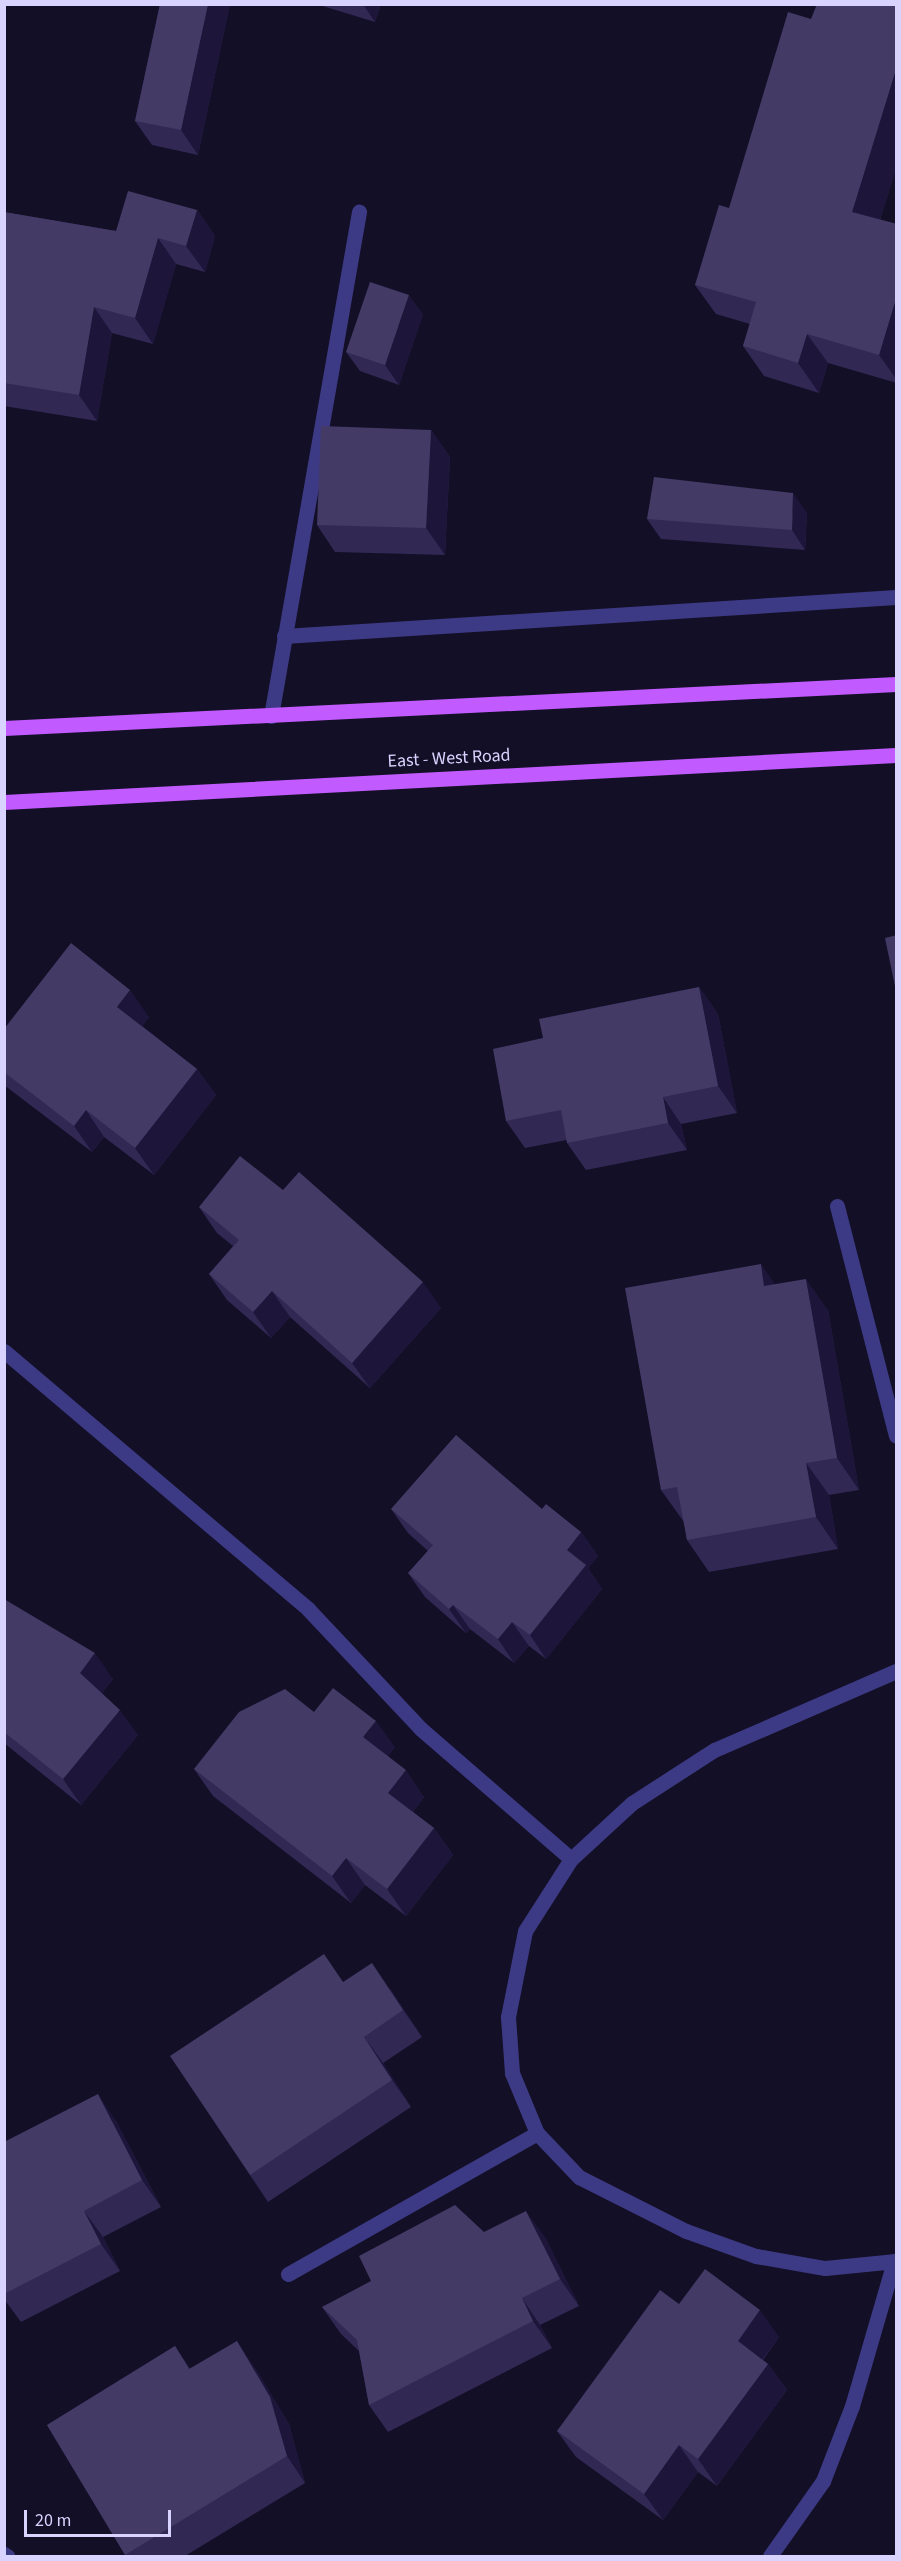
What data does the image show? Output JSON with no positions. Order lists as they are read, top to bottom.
{
  "streets": {
    "main road": ["East - West Road"]
  },
  "scale_bar": "20 m"
}
